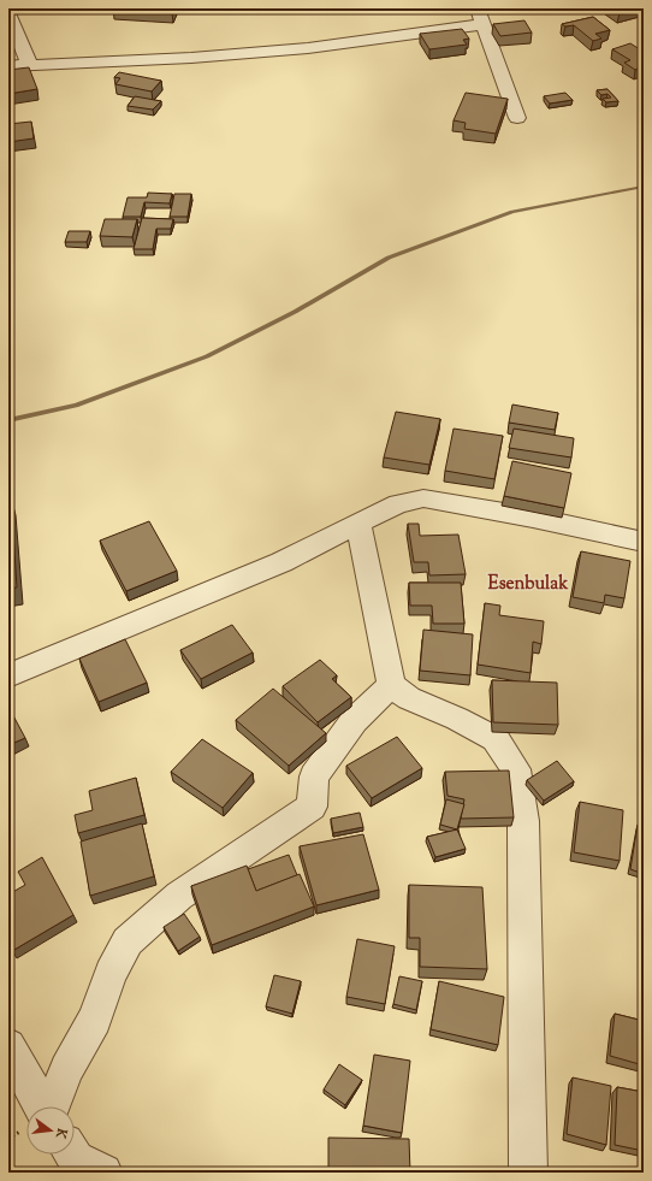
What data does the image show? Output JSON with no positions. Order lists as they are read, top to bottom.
{
  "districts": ["Esenbulak"],
  "north": "right"
}
